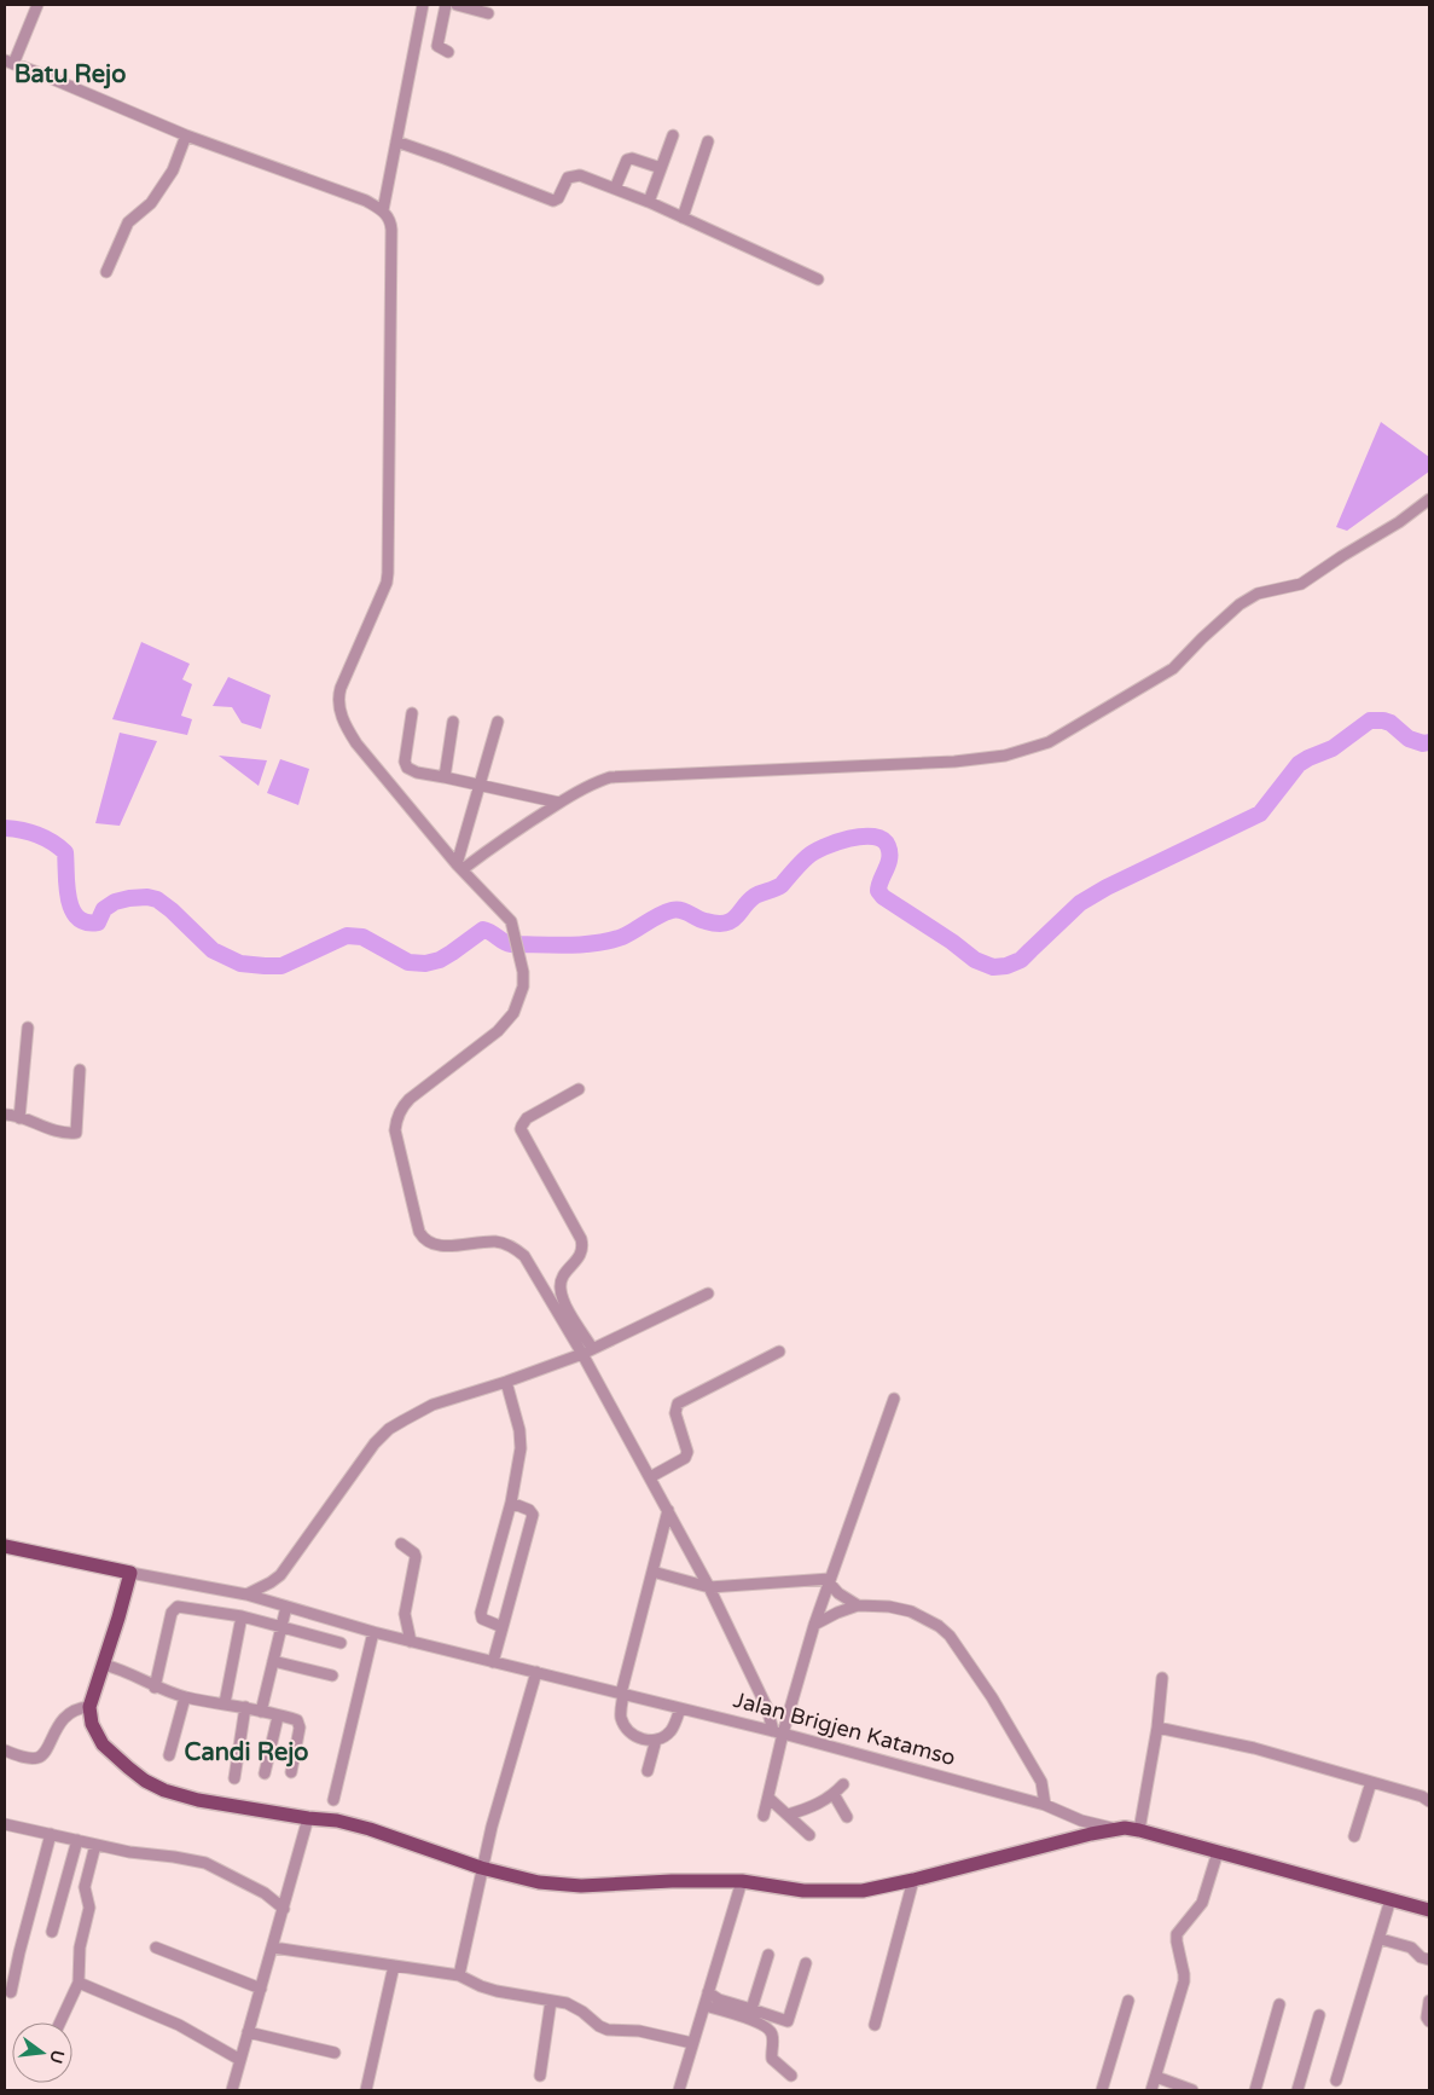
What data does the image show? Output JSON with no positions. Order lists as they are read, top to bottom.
{
  "streets": {
    "main road": ["Jalan Brigjen Katamso"]
  },
  "districts": ["Batu Rejo", "Candi Rejo"],
  "north": "right"
}
